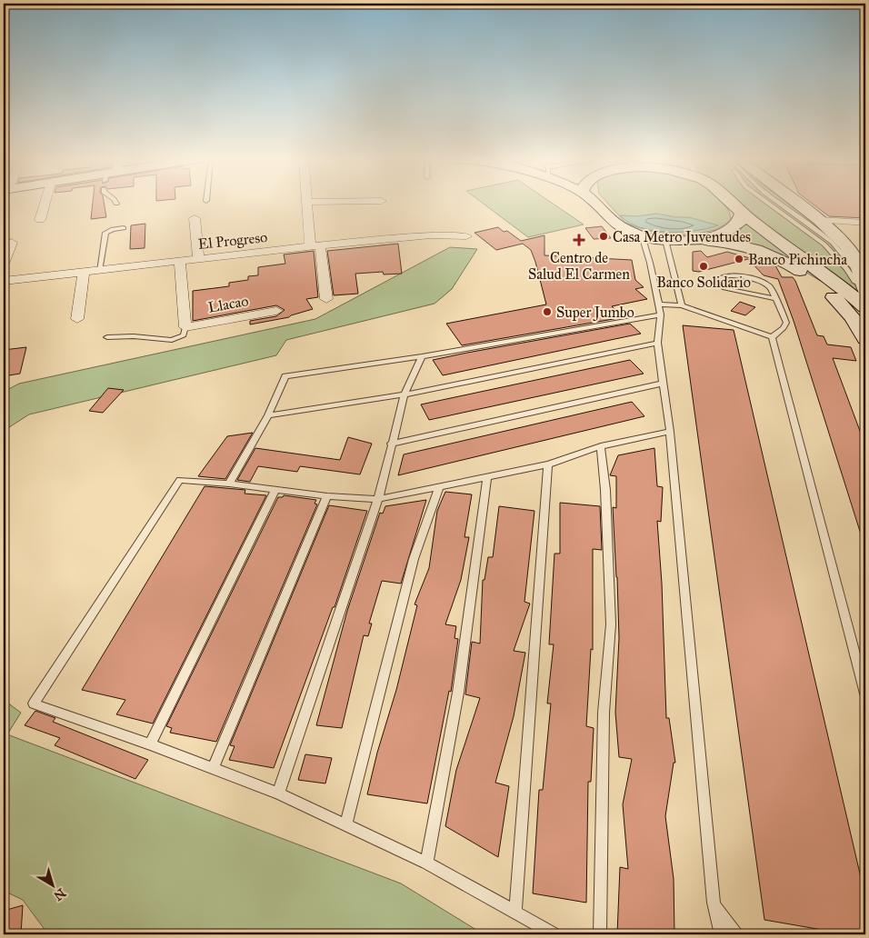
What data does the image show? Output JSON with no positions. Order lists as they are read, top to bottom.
{
  "streets": {
    "street": ["El Progreso", "Llacao"]
  },
  "places": {
    "other": [
      "Casa Metro Juventudes",
      "Banco Pichincha",
      "Banco Solidario",
      "Super Jumbo"
    ],
    "health": ["Centro de Salud El Carmen"]
  },
  "north": "bottom right"
}
